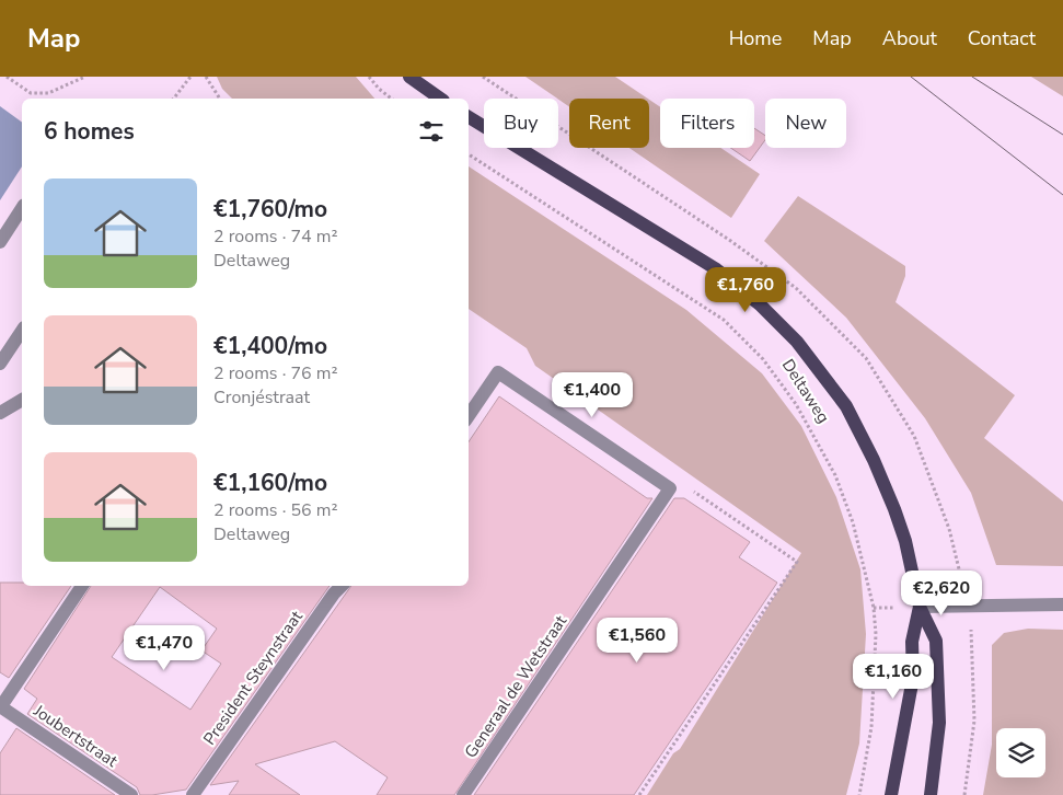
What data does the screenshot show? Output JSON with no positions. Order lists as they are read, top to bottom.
{
  "streets": {
    "main road": ["Deltaweg"],
    "street": ["President Steynstraat", "Generaal de Wetstraat", "Joubertstraat"]
  },
  "page": {
    "header": "Map",
    "nav": [
      "Home",
      "Map",
      "About",
      "Contact"
    ],
    "chip": [
      "Buy",
      "Rent",
      "Filters",
      "New"
    ],
    "heading": "6 homes",
    "list": [
      {
        "name": "€1,760/mo",
        "note": "2 rooms · 74 m² · Deltaweg"
      },
      {
        "name": "€1,400/mo",
        "note": "2 rooms · 76 m² · Cronjéstraat"
      },
      {
        "name": "€1,160/mo",
        "note": "2 rooms · 56 m² · Deltaweg"
      }
    ],
    "price": [
      "€1,760",
      "€1,400",
      "€2,620",
      "€1,560",
      "€1,470",
      "€1,160"
    ]
  }
}
